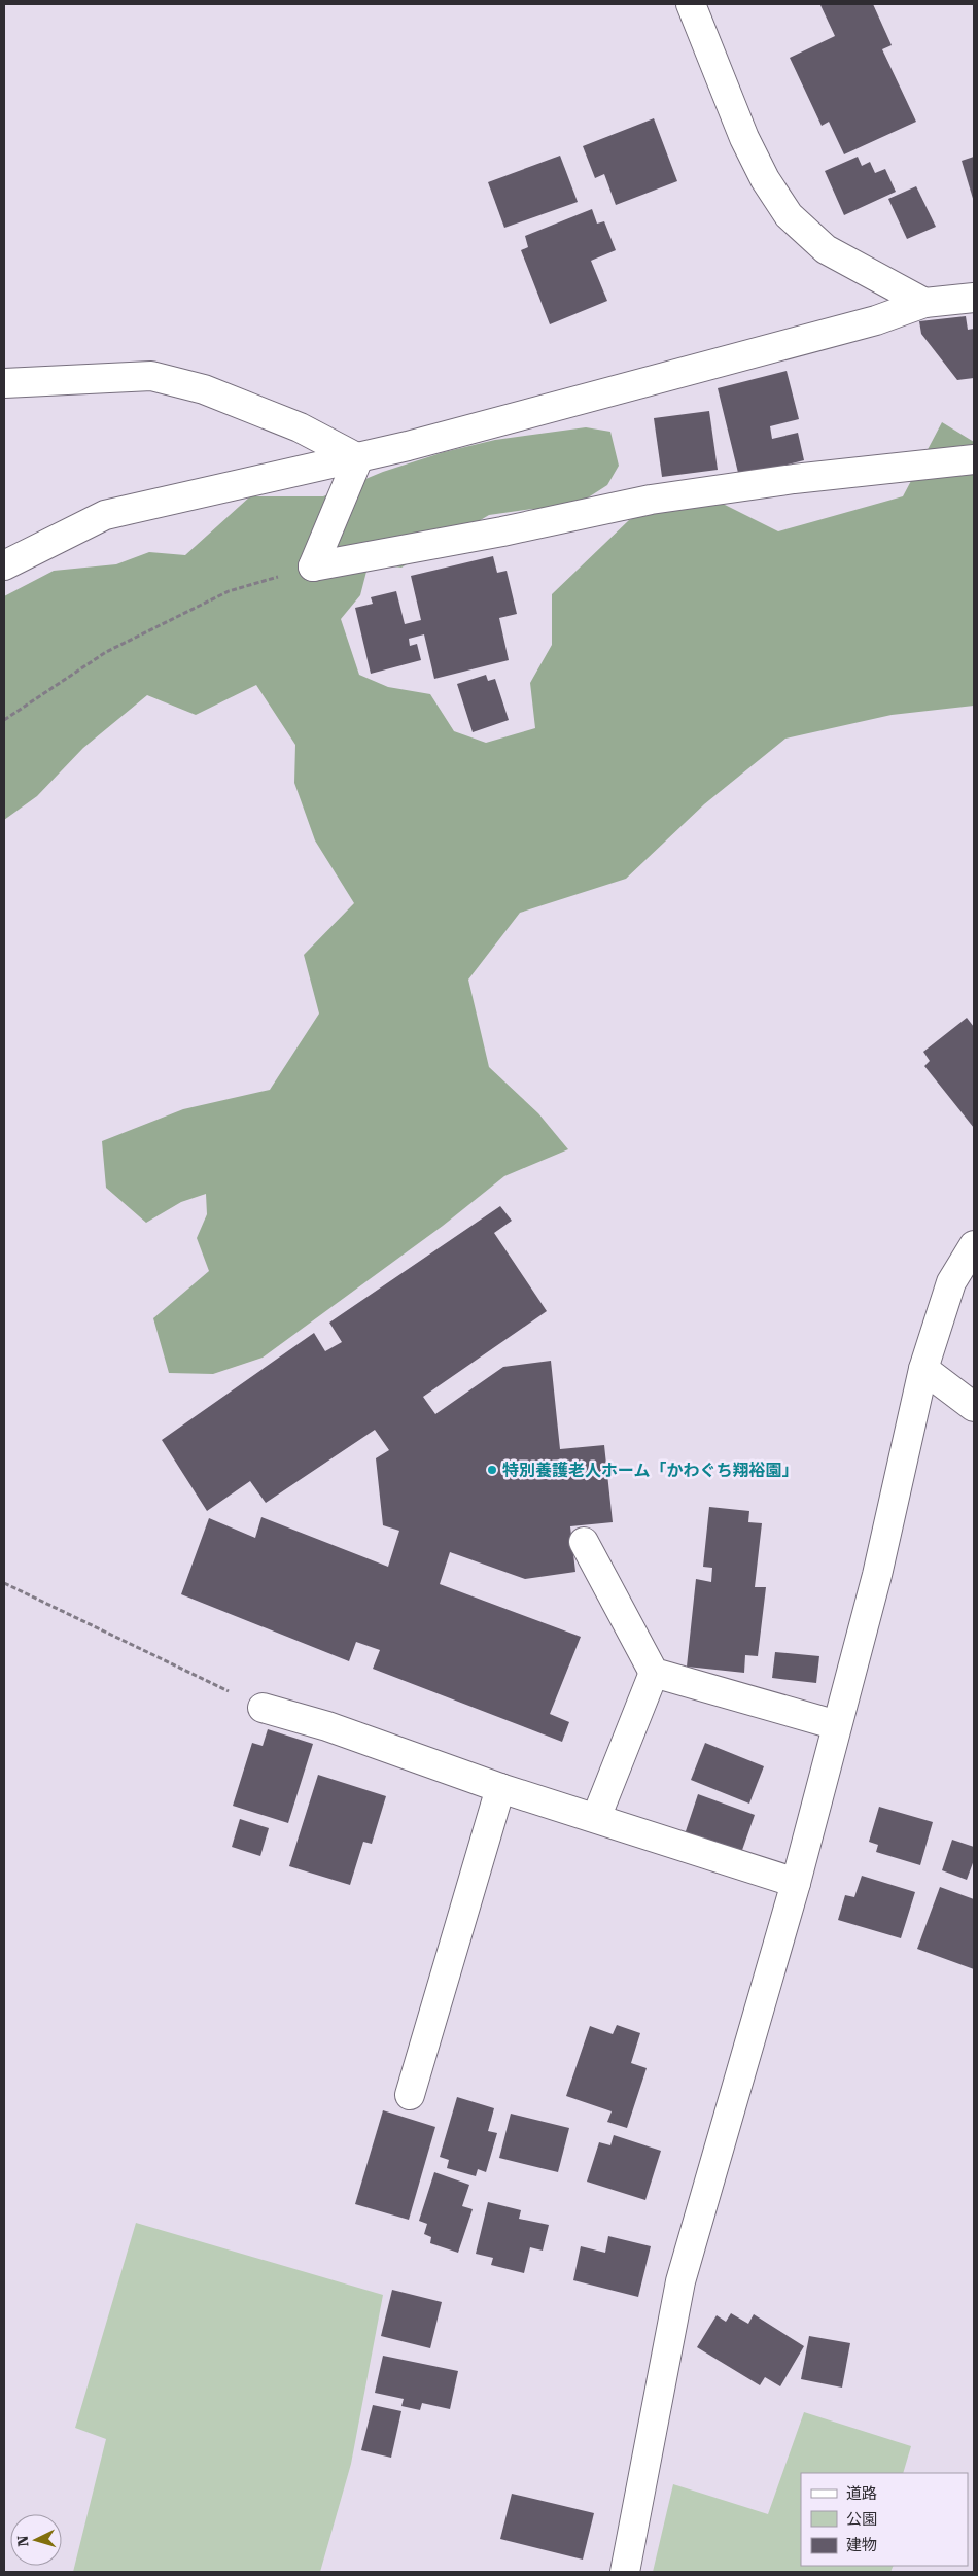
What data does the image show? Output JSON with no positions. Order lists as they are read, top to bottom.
{
  "places": ["特別養護老人ホーム「かわぐち翔裕園」"],
  "legend": ["道路", "公園", "建物"],
  "north": "left"
}
